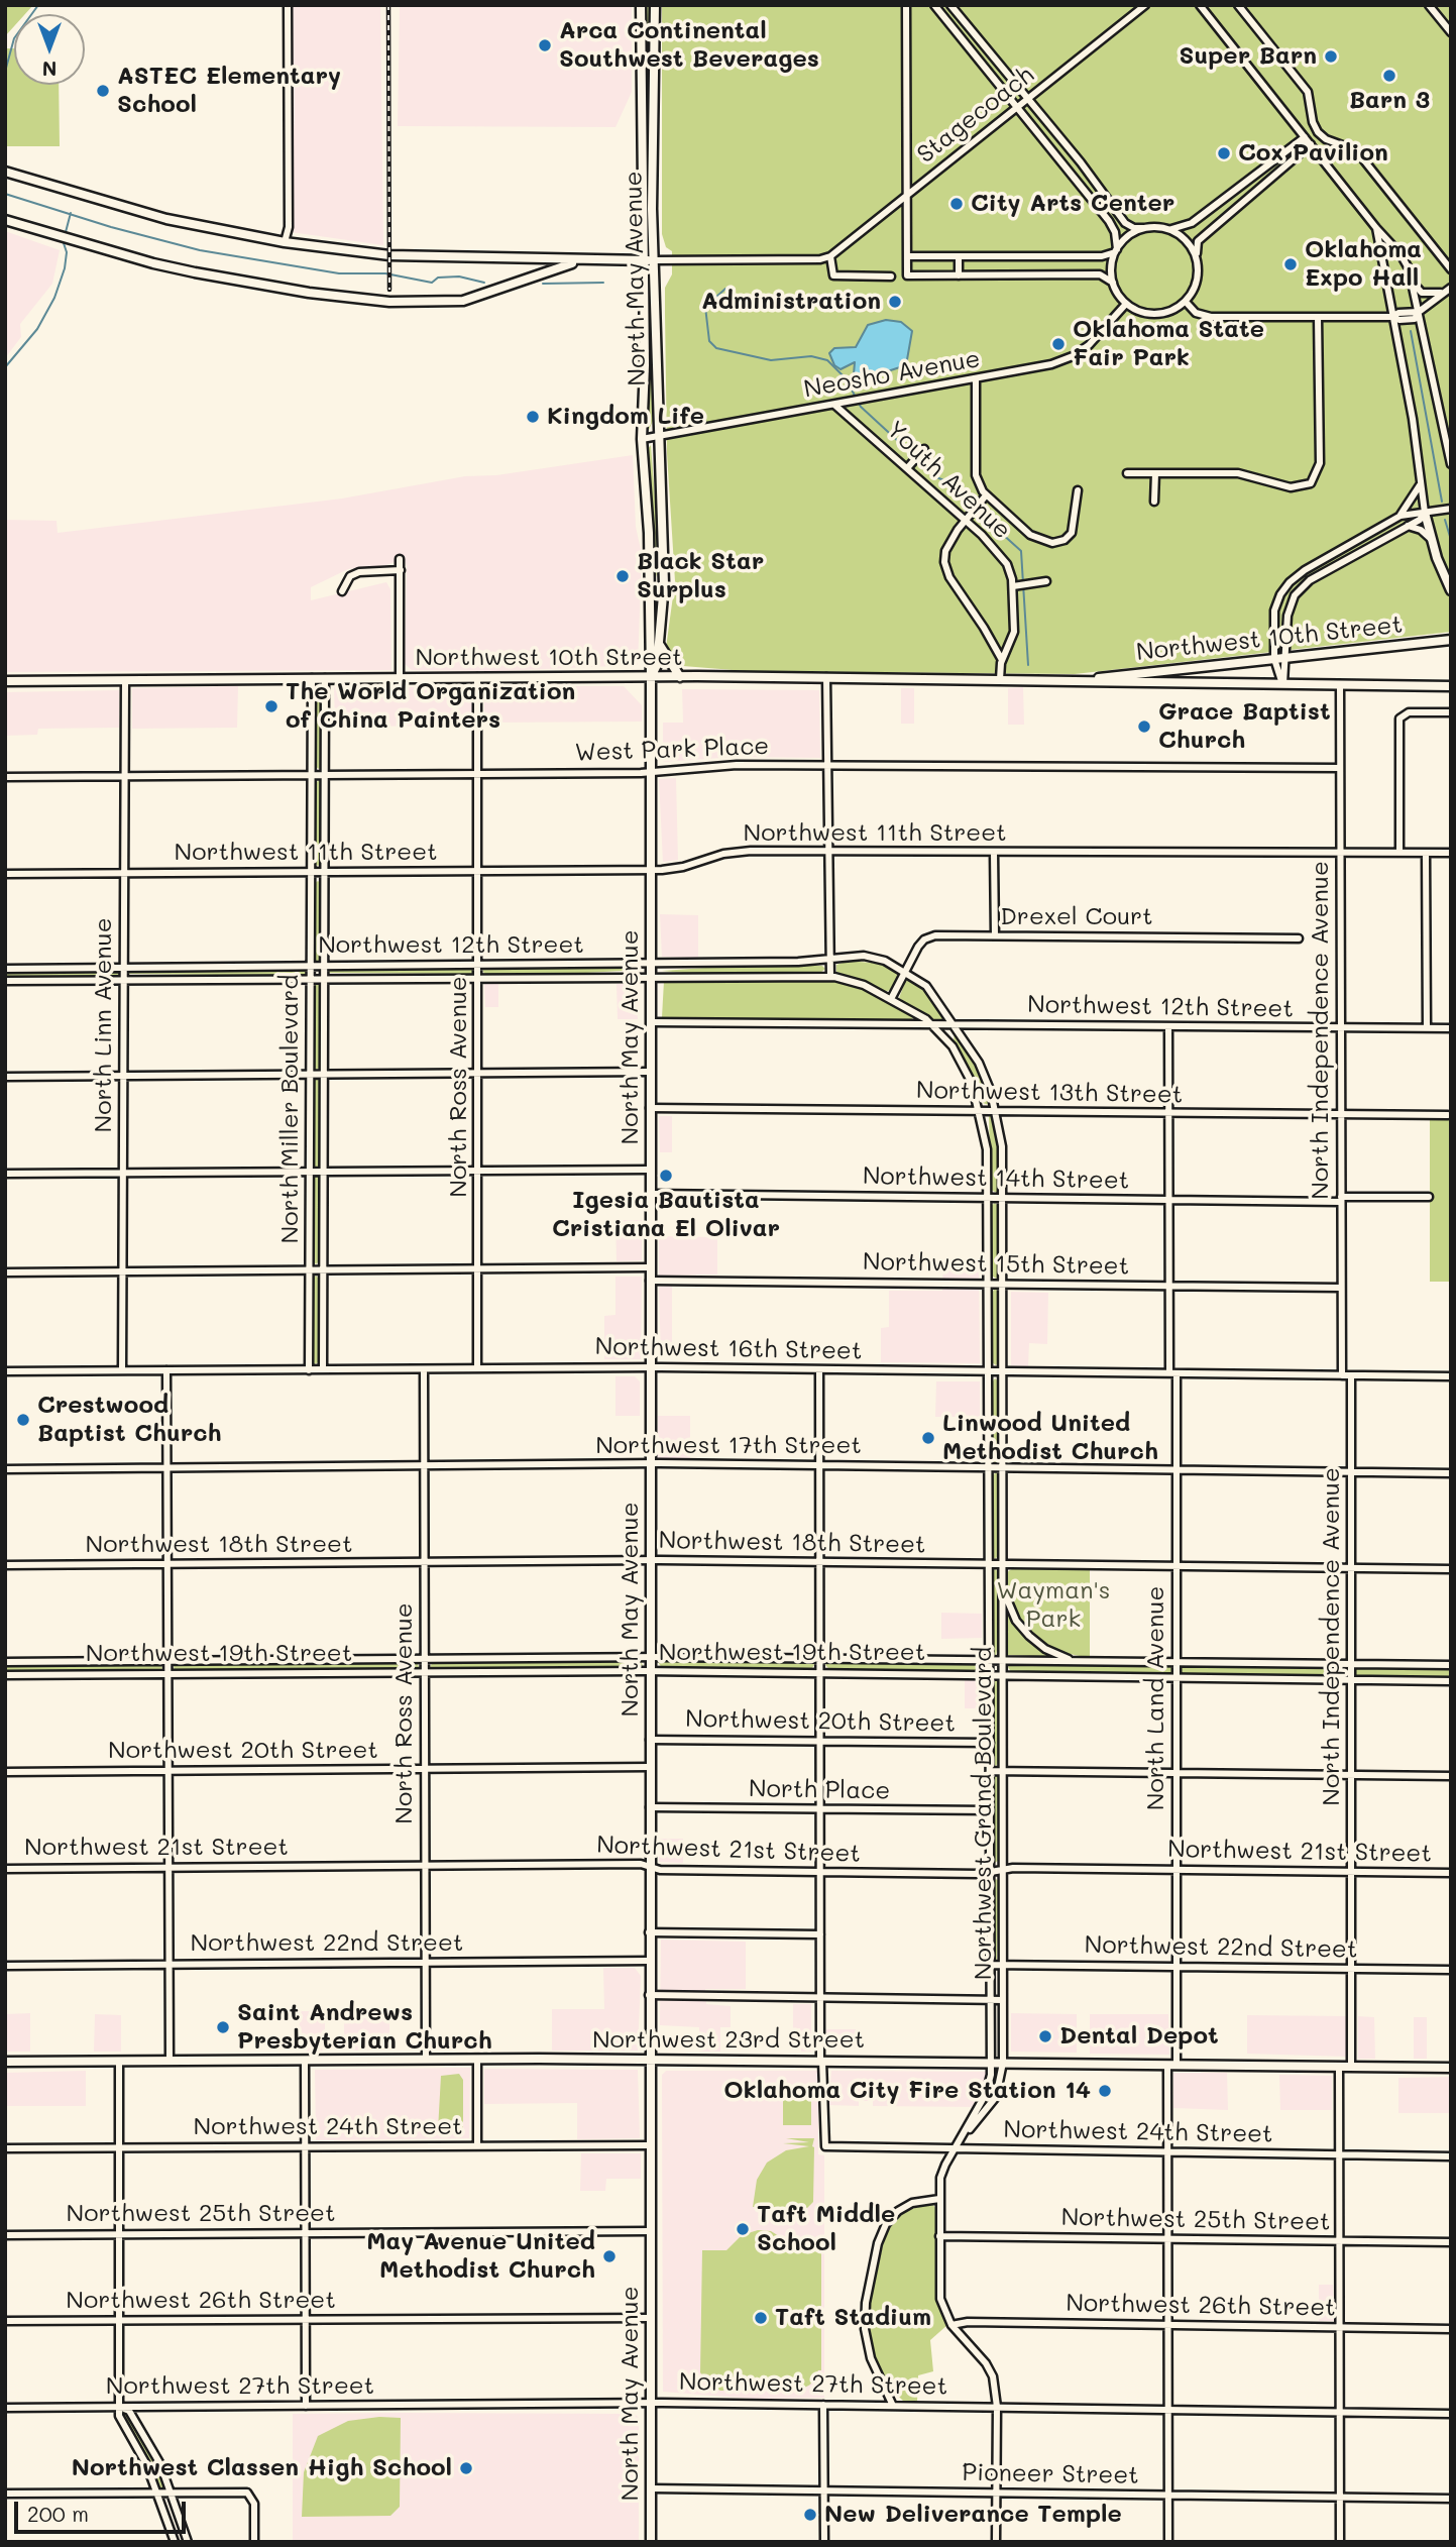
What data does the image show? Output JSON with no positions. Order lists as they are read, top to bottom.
{
  "streets": {
    "main road": ["North May Avenue", "Northwest 10th Street", "Northwest 23rd Street"],
    "street": [
      "Stagecoach",
      "Neosho Avenue",
      "Youth Avenue",
      "West Park Place",
      "Northwest 11th Street",
      "Drexel Court",
      "Northwest 12th Street",
      "North Linn Avenue",
      "North Independence Avenue",
      "North Ross Avenue",
      "Northwest 13th Street",
      "North Miller Boulevard",
      "Northwest 14th Street",
      "Northwest 15th Street",
      "Northwest 16th Street",
      "Northwest 17th Street",
      "Northwest 18th Street",
      "Northwest 19th Street",
      "North Land Avenue",
      "Northwest 20th Street",
      "North Place",
      "Northwest Grand Boulevard",
      "Northwest 21st Street",
      "Northwest 22nd Street",
      "Northwest 24th Street",
      "Northwest 25th Street",
      "Northwest 26th Street",
      "Northwest 27th Street",
      "Pioneer Street"
    ]
  },
  "crossings": [
    ["North May Avenue", "Neosho Avenue"],
    ["North May Avenue", "Northwest 10th Street"],
    ["North May Avenue", "West Park Place"],
    ["North May Avenue", "Northwest 11th Street"],
    ["North May Avenue", "Northwest 12th Street"],
    ["North May Avenue", "Northwest 13th Street"],
    ["North May Avenue", "Northwest 14th Street"],
    ["North May Avenue", "Northwest 15th Street"],
    ["North May Avenue", "Northwest 16th Street"],
    ["North May Avenue", "Northwest 17th Street"],
    ["North May Avenue", "Northwest 18th Street"],
    ["North May Avenue", "Northwest 19th Street"],
    ["North May Avenue", "Northwest 20th Street"],
    ["North May Avenue", "North Place"],
    ["North May Avenue", "Northwest 21st Street"],
    ["North May Avenue", "Northwest 22nd Street"],
    ["North May Avenue", "Northwest 23rd Street"],
    ["North May Avenue", "Northwest 24th Street"],
    ["North May Avenue", "Northwest 25th Street"],
    ["North May Avenue", "Northwest 26th Street"],
    ["North May Avenue", "Northwest 27th Street"],
    ["North May Avenue", "Pioneer Street"],
    ["Neosho Avenue", "Youth Avenue"],
    ["Youth Avenue", "Northwest 10th Street"],
    ["Northwest 10th Street", "North Linn Avenue"],
    ["Northwest 10th Street", "North Independence Avenue"],
    ["Northwest 10th Street", "North Ross Avenue"],
    ["Northwest 10th Street", "North Miller Boulevard"],
    ["West Park Place", "North Linn Avenue"],
    ["West Park Place", "North Independence Avenue"],
    ["West Park Place", "North Ross Avenue"],
    ["West Park Place", "North Miller Boulevard"],
    ["Northwest 11th Street", "North Linn Avenue"],
    ["Northwest 11th Street", "North Independence Avenue"],
    ["Northwest 11th Street", "North Ross Avenue"],
    ["Northwest 11th Street", "North Miller Boulevard"],
    ["Drexel Court", "Northwest 12th Street"],
    ["Northwest 12th Street", "North Linn Avenue"],
    ["Northwest 12th Street", "North Independence Avenue"],
    ["Northwest 12th Street", "North Ross Avenue"],
    ["Northwest 12th Street", "North Miller Boulevard"],
    ["Northwest 12th Street", "North Land Avenue"],
    ["Northwest 12th Street", "Northwest Grand Boulevard"],
    ["North Linn Avenue", "Northwest 16th Street"],
    ["North Independence Avenue", "Northwest 13th Street"],
    ["North Independence Avenue", "Northwest 14th Street"],
    ["North Independence Avenue", "Northwest 15th Street"],
    ["North Independence Avenue", "Northwest 16th Street"],
    ["North Independence Avenue", "Northwest 17th Street"],
    ["North Independence Avenue", "Northwest 18th Street"],
    ["North Independence Avenue", "Northwest 19th Street"],
    ["North Independence Avenue", "Northwest 21st Street"],
    ["North Independence Avenue", "Northwest 22nd Street"],
    ["North Independence Avenue", "Northwest 23rd Street"],
    ["North Ross Avenue", "Northwest 16th Street"],
    ["North Ross Avenue", "Northwest 17th Street"],
    ["North Ross Avenue", "Northwest 18th Street"],
    ["North Ross Avenue", "Northwest 19th Street"],
    ["North Ross Avenue", "Northwest 20th Street"],
    ["North Ross Avenue", "Northwest 21st Street"],
    ["North Ross Avenue", "Northwest 22nd Street"],
    ["North Ross Avenue", "Northwest 23rd Street"],
    ["Northwest 13th Street", "North Land Avenue"],
    ["Northwest 13th Street", "Northwest Grand Boulevard"],
    ["North Miller Boulevard", "Northwest 16th Street"],
    ["Northwest 14th Street", "North Land Avenue"],
    ["Northwest 14th Street", "Northwest Grand Boulevard"],
    ["Northwest 15th Street", "North Land Avenue"],
    ["Northwest 15th Street", "Northwest Grand Boulevard"],
    ["Northwest 16th Street", "North Land Avenue"],
    ["Northwest 16th Street", "Northwest Grand Boulevard"],
    ["Northwest 17th Street", "North Land Avenue"],
    ["Northwest 17th Street", "Northwest Grand Boulevard"],
    ["Northwest 18th Street", "North Land Avenue"],
    ["Northwest 18th Street", "Northwest Grand Boulevard"],
    ["Northwest 19th Street", "North Land Avenue"],
    ["Northwest 19th Street", "Northwest Grand Boulevard"],
    ["North Land Avenue", "Northwest 21st Street"],
    ["North Land Avenue", "Northwest 22nd Street"],
    ["North Land Avenue", "Northwest 23rd Street"],
    ["North Land Avenue", "Northwest 24th Street"],
    ["North Land Avenue", "Northwest 25th Street"],
    ["North Land Avenue", "Northwest 26th Street"],
    ["North Land Avenue", "Northwest 27th Street"],
    ["North Land Avenue", "Pioneer Street"],
    ["Northwest Grand Boulevard", "Northwest 21st Street"],
    ["Northwest Grand Boulevard", "Northwest 22nd Street"],
    ["Northwest Grand Boulevard", "Northwest 23rd Street"],
    ["Northwest 23rd Street", "Northwest 24th Street"]
  ],
  "parks": ["Wayman's Park"],
  "places": [
    "Arca Continental Southwest Beverages",
    "Super Barn",
    "Barn 3",
    "ASTEC Elementary School",
    "Cox Pavilion",
    "City Arts Center",
    "Oklahoma Expo Hall",
    "Administration",
    "Oklahoma State Fair Park",
    "Kingdom Life",
    "Black Star Surplus",
    "The World Organization of China Painters",
    "Grace Baptist Church",
    "Igesia Bautista Cristiana El Olivar",
    "Crestwood Baptist Church",
    "Linwood United Methodist Church",
    "Saint Andrews Presbyterian Church",
    "Dental Depot",
    "Oklahoma City Fire Station 14",
    "Taft Middle School",
    "May Avenue United Methodist Church",
    "Taft Stadium",
    "Northwest Classen High School",
    "New Deliverance Temple"
  ],
  "scale_bar": "200 m",
  "north": "bottom"
}
